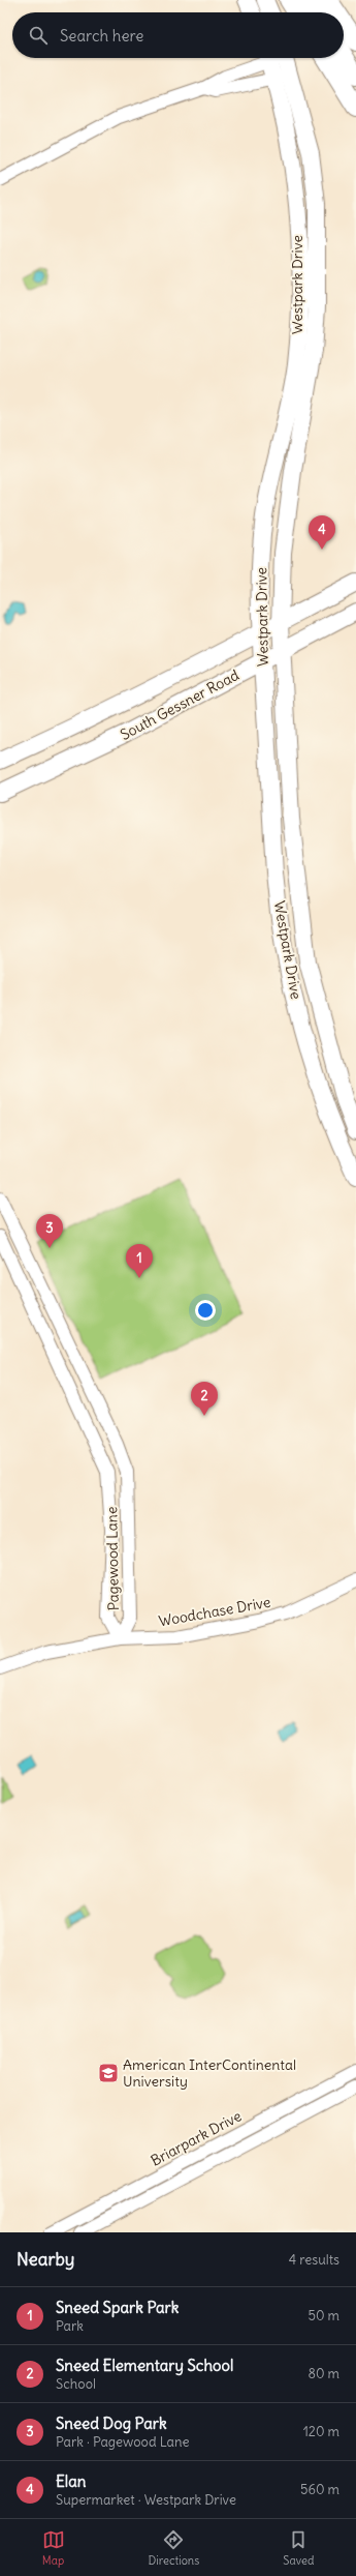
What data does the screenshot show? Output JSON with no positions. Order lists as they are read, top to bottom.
{
  "streets": {
    "main road": ["Westpark Drive", "South Gessner Road"],
    "street": ["Pagewood Lane", "Woodchase Drive", "Briarpark Drive"]
  },
  "crossings": [
    ["Westpark Drive", "South Gessner Road"],
    ["Pagewood Lane", "Woodchase Drive"]
  ],
  "places": {
    "school or university": ["American InterContinental University"]
  },
  "page": {
    "search": "Search here",
    "pins": [
      "4",
      "3",
      "1",
      "2"
    ],
    "heading": ["Nearby", "4 results"],
    "list": [
      {
        "mark": "1",
        "name": "Sneed Spark Park",
        "note": "Park",
        "value": "50 m"
      },
      {
        "mark": "2",
        "name": "Sneed Elementary School",
        "note": "School",
        "value": "80 m"
      },
      {
        "mark": "3",
        "name": "Sneed Dog Park",
        "note": "Park · Pagewood Lane",
        "value": "120 m"
      },
      {
        "mark": "4",
        "name": "Elan",
        "note": "Supermarket · Westpark Drive",
        "value": "560 m"
      }
    ],
    "nav": ["Map", "Directions", "Saved"]
  }
}
